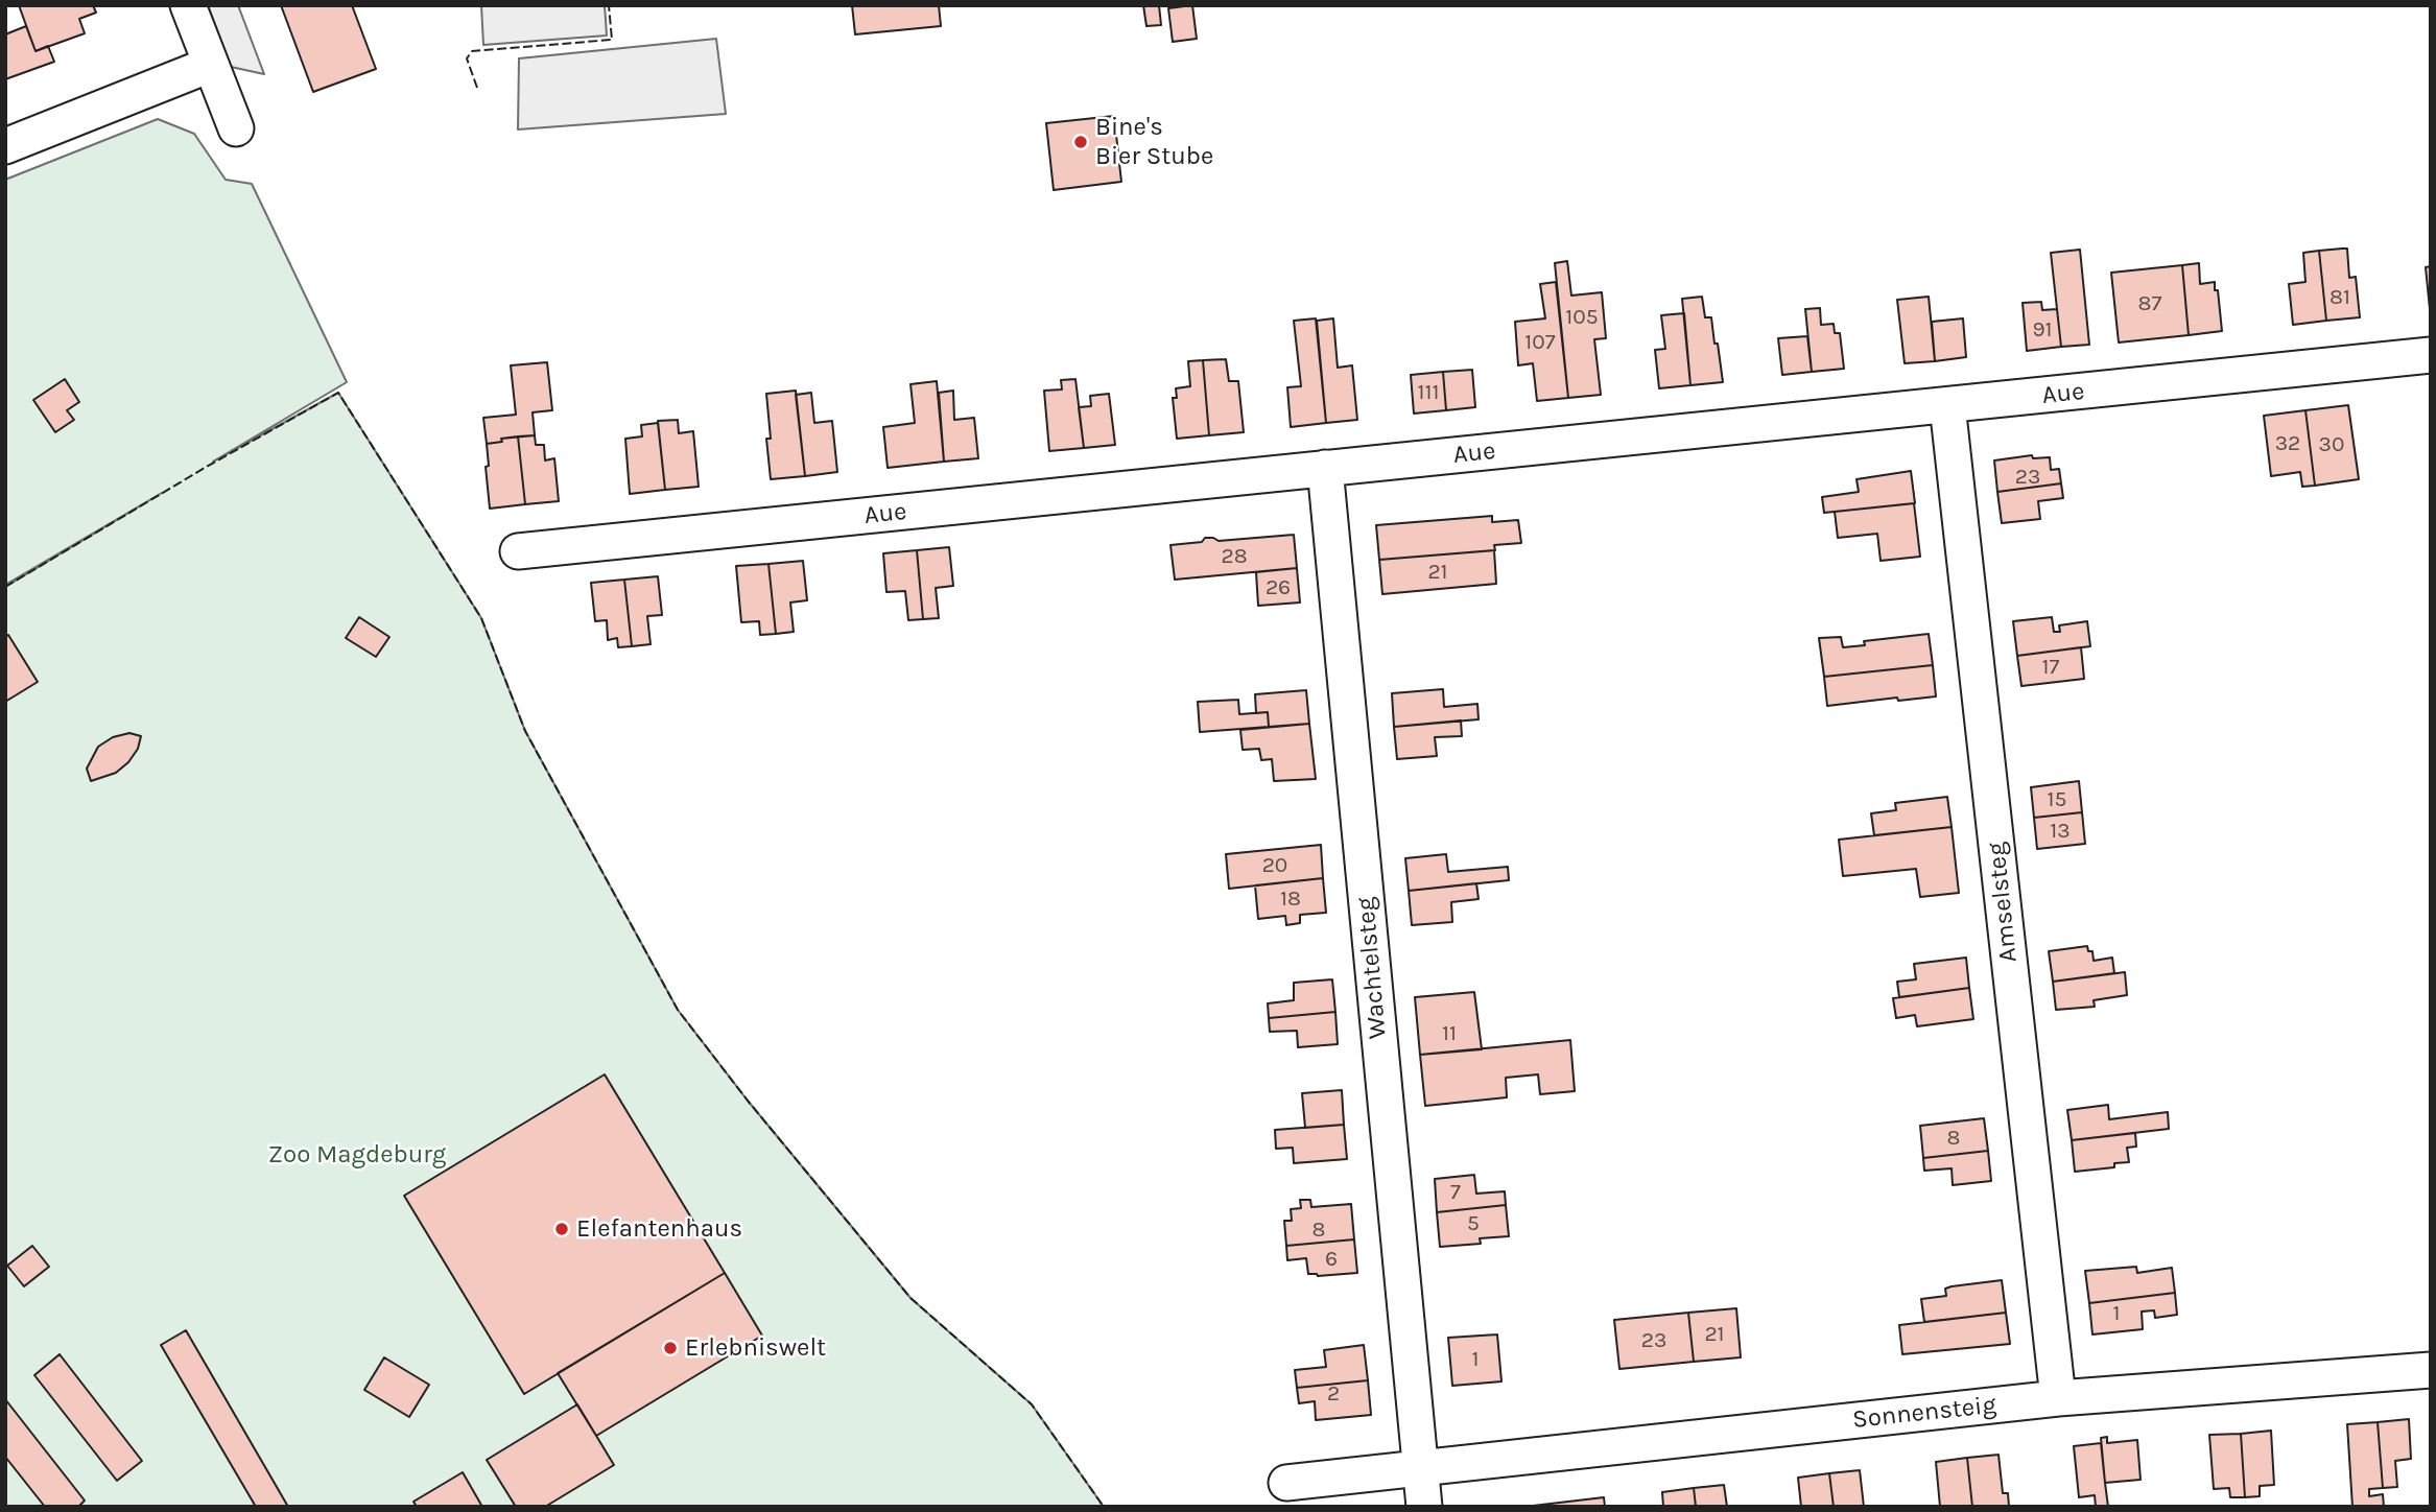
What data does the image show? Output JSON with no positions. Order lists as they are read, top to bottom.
{
  "streets": {
    "street": [
      "Aue",
      "Amselsteg",
      "Wachtelsteg",
      "Sonnensteig"
    ]
  },
  "crossings": [
    ["Aue", "Amselsteg"],
    ["Aue", "Wachtelsteg"],
    ["Amselsteg", "Sonnensteig"],
    ["Wachtelsteg", "Sonnensteig"]
  ],
  "parks": ["Zoo Magdeburg"],
  "places": ["Bine's Bier Stube", "Elefantenhaus", "Erlebniswelt"],
  "house_numbers": [
    "81",
    "87",
    "105",
    "91",
    "107",
    "111",
    "32",
    "30",
    "23",
    "28",
    "21",
    "26",
    "17",
    "15",
    "13",
    "20",
    "18",
    "11",
    "8",
    "7",
    "5",
    "8",
    "6",
    "1",
    "21",
    "23",
    "1",
    "2"
  ]
}
